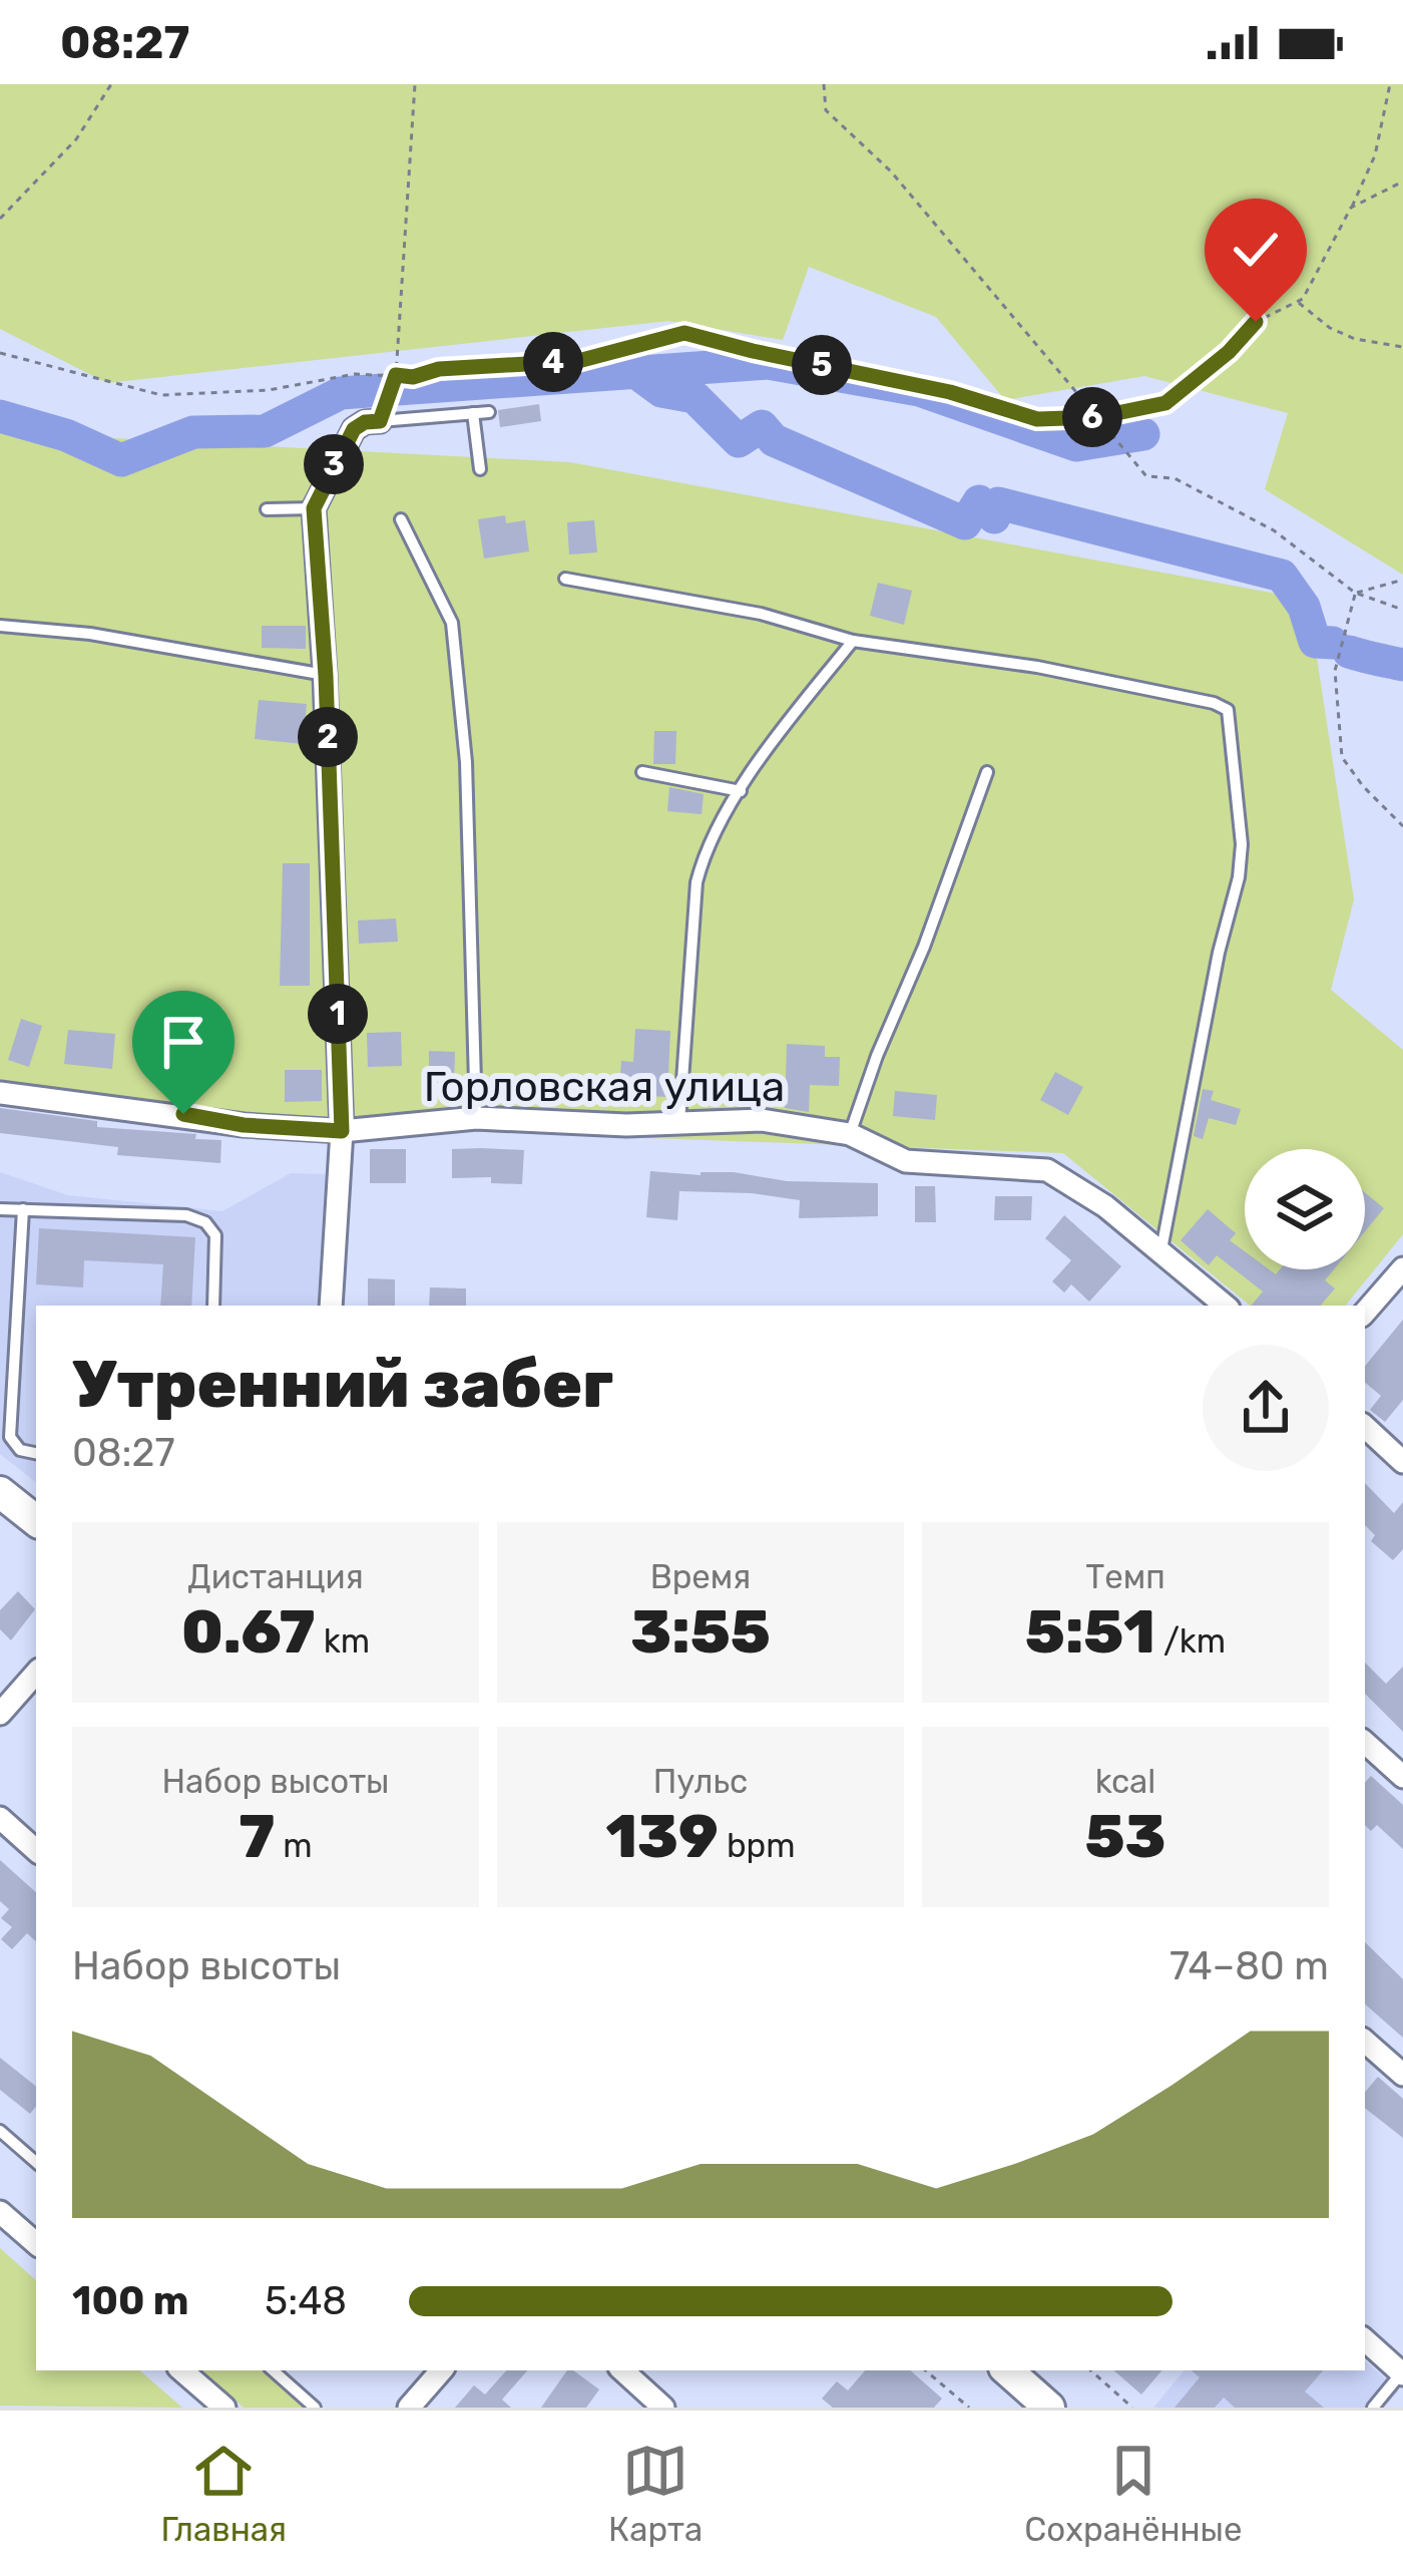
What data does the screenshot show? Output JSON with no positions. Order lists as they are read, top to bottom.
{
  "streets": {
    "street": ["Горловская улица"]
  },
  "page": {
    "status": "08:27",
    "pins": [
      "4",
      "5",
      "6",
      "3",
      "2",
      "1"
    ],
    "heading": ["Утренний забег", "08:27"],
    "stats": [
      ["Дистанция", "0.67 km"],
      ["Время", "3:55"],
      ["Темп", "5:51 /km"],
      ["Набор высоты", "7 m"],
      ["Пульс", "139 bpm"],
      ["kcal", "53"]
    ],
    "chart": ["Набор высоты", "74–80 m"],
    "list": [
      {
        "name": "100 m",
        "note": "5:48"
      }
    ],
    "tabs": ["Главная", "Карта", "Сохранённые"]
  }
}
